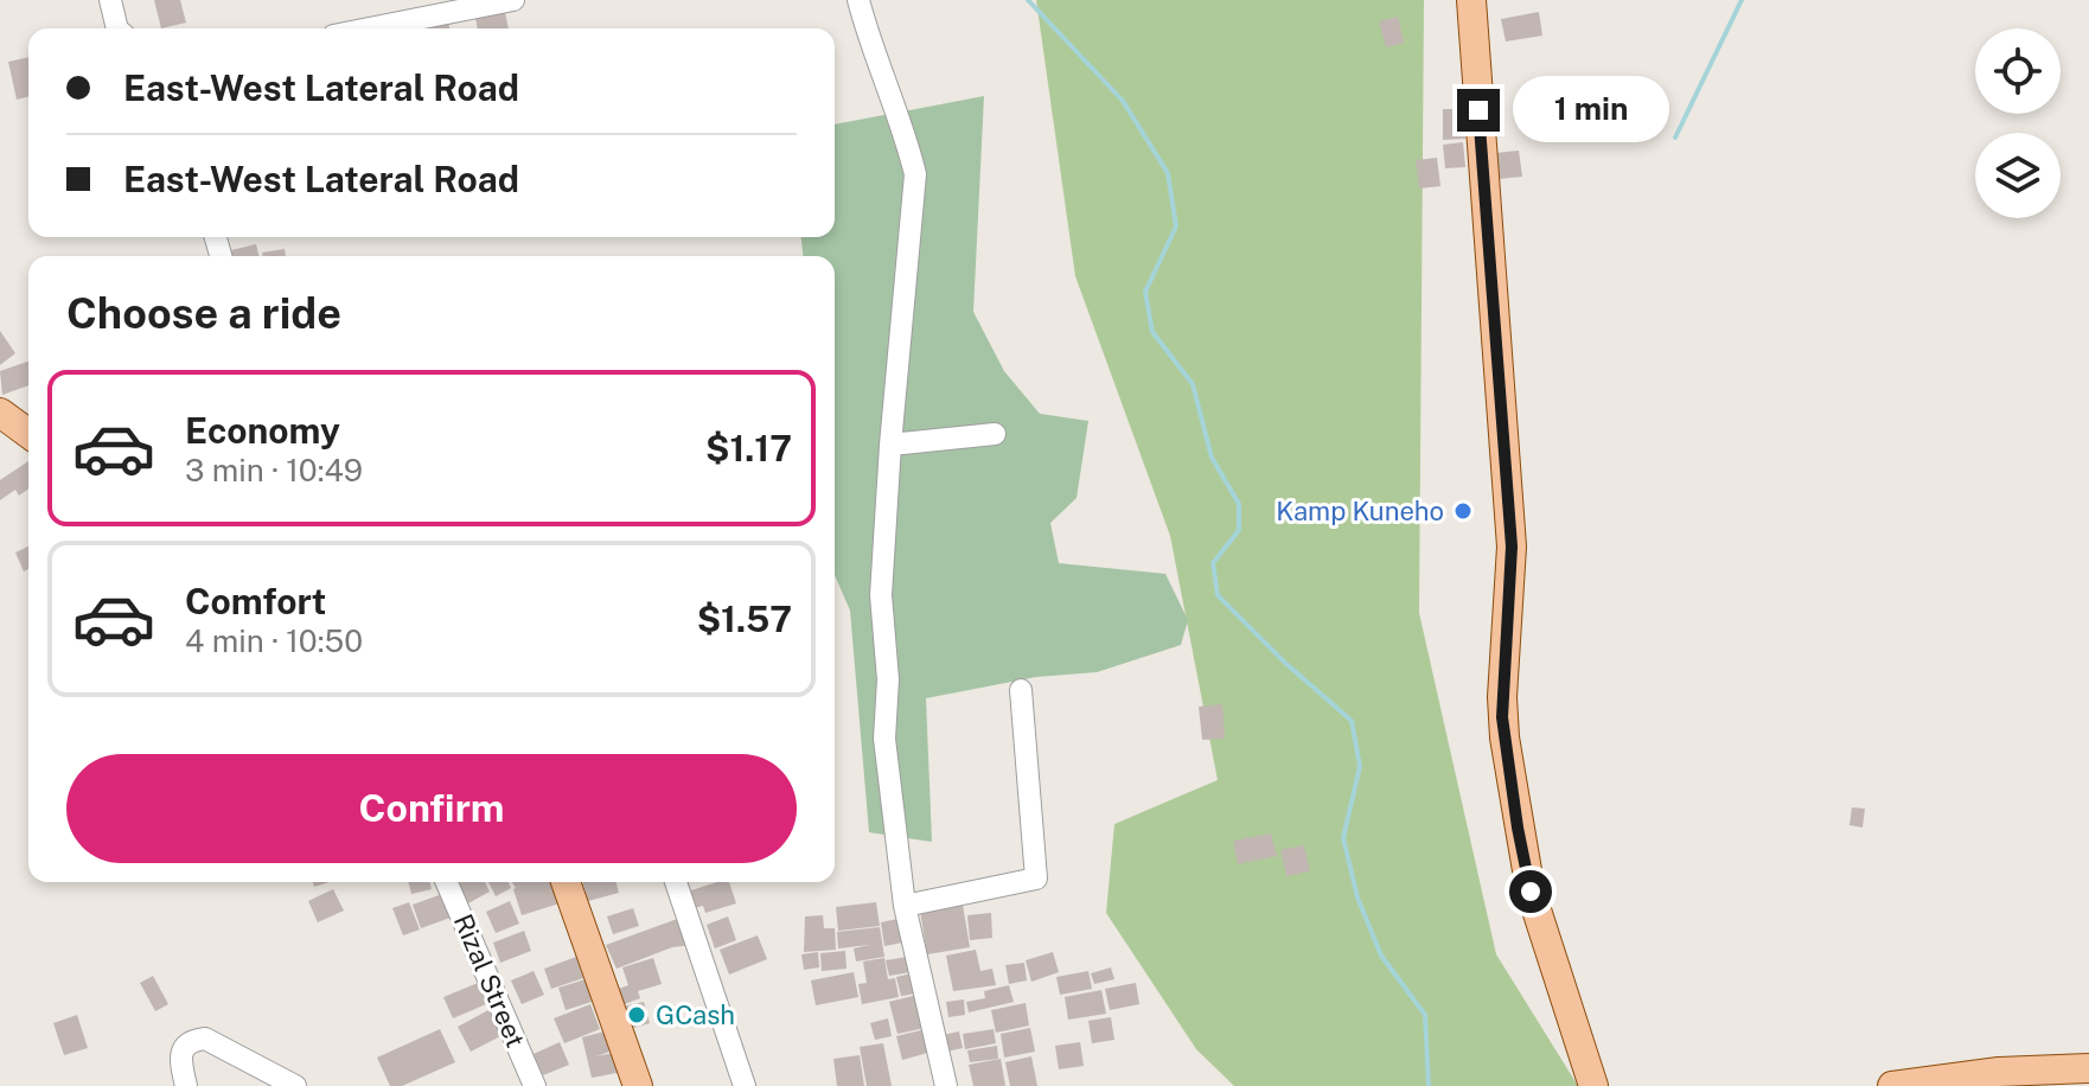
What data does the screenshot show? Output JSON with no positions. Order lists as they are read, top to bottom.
{
  "streets": {
    "street": ["Rizal Street"]
  },
  "places": ["Kamp Kuneho", "GCash"],
  "page": {
    "banner": ["East-West Lateral Road", "East-West Lateral Road"],
    "bubble": "1 min",
    "heading": "Choose a ride",
    "list": [
      {
        "name": "Economy",
        "note": "3 min · 10:49",
        "value": "$1.17"
      },
      {
        "name": "Comfort",
        "note": "4 min · 10:50",
        "value": "$1.57"
      }
    ],
    "buttons": "Confirm"
  }
}
